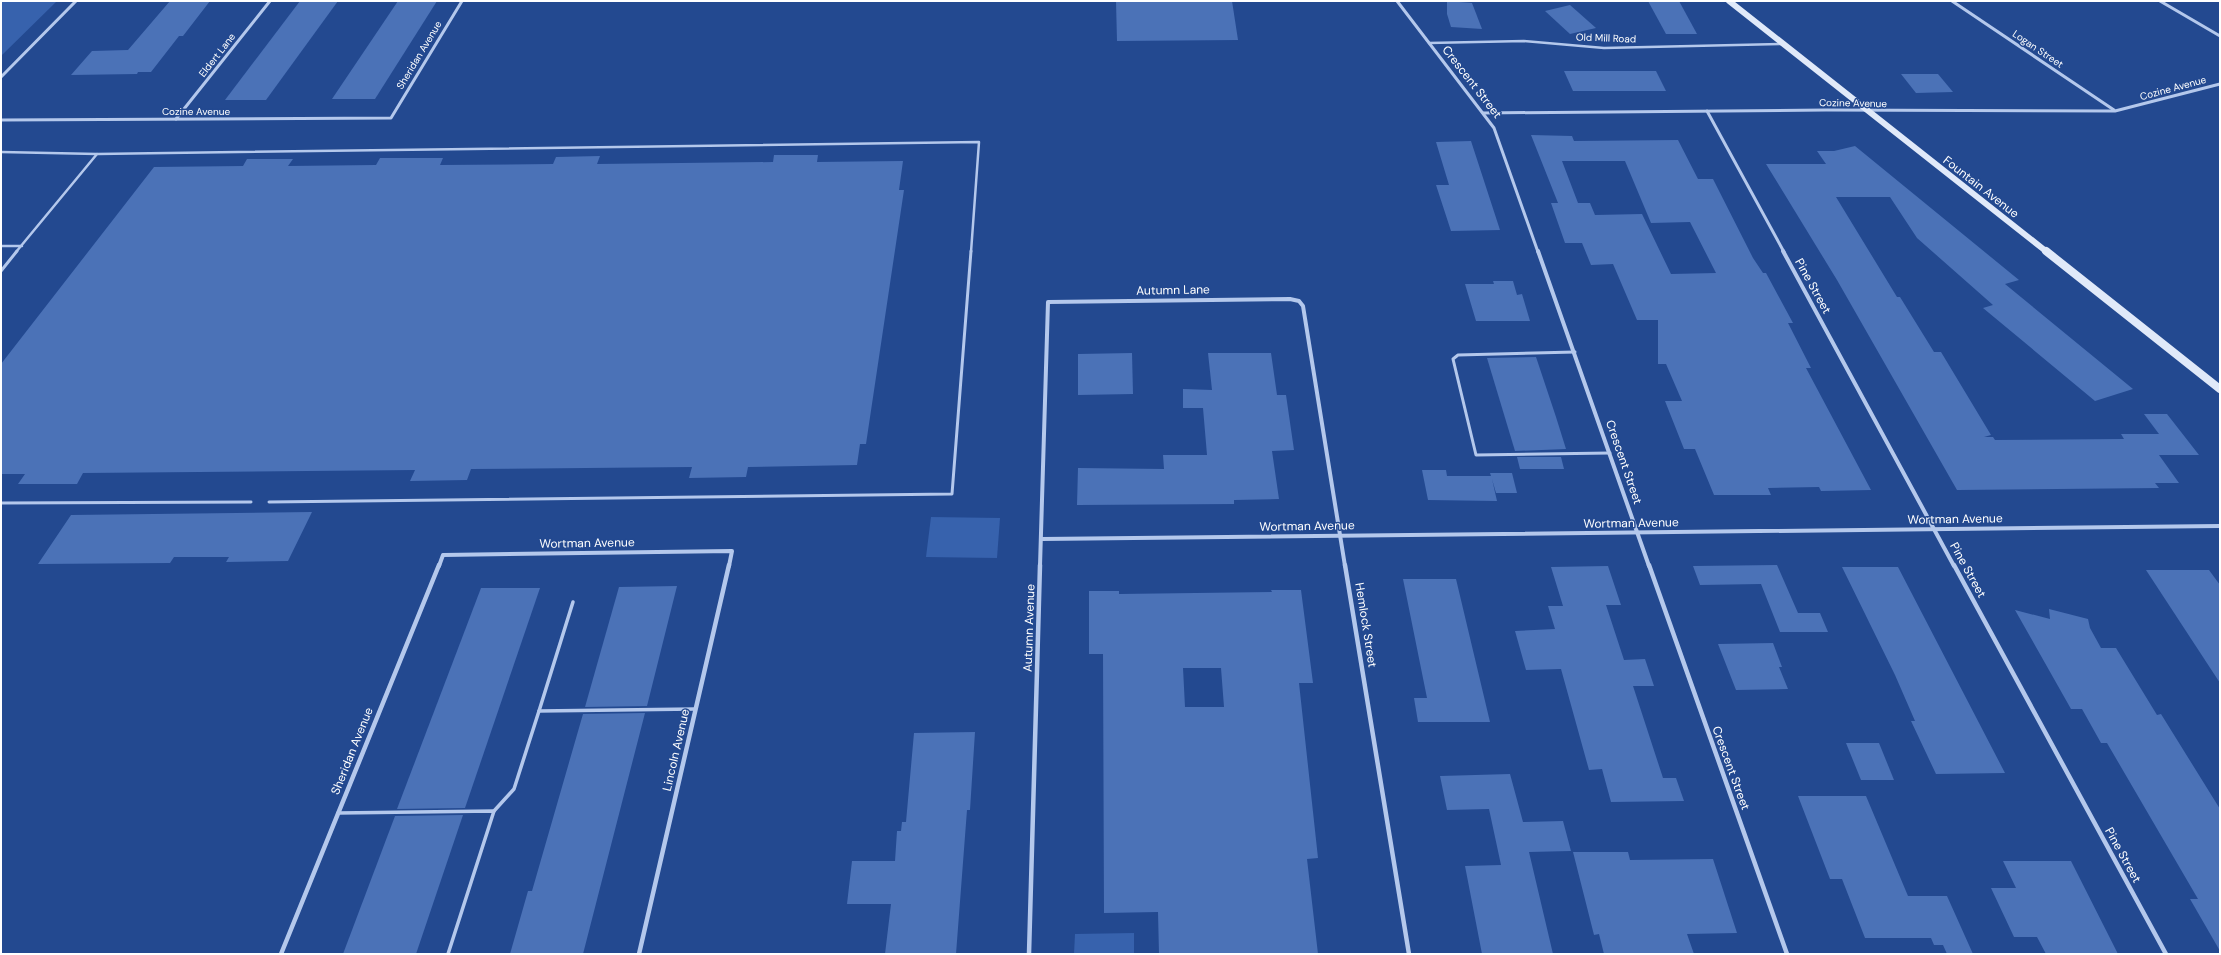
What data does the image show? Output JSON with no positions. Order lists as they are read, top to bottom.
{
  "streets": {
    "main road": ["Fountain Avenue"],
    "street": [
      "Logan Street",
      "Eldert Lane",
      "Sheridan Avenue",
      "Crescent Street",
      "Cozine Avenue",
      "Pine Street",
      "Autumn Lane",
      "Wortman Avenue",
      "Hemlock Street",
      "Autumn Avenue",
      "Lincoln Avenue"
    ],
    "lane": ["Old Mill Road"]
  },
  "crossings": [
    ["Old Mill Road", "Crescent Street"],
    ["Old Mill Road", "Fountain Avenue"],
    ["Logan Street", "Cozine Avenue"],
    ["Eldert Lane", "Cozine Avenue"],
    ["Sheridan Avenue", "Cozine Avenue"],
    ["Sheridan Avenue", "Wortman Avenue"],
    ["Crescent Street", "Cozine Avenue"],
    ["Crescent Street", "Wortman Avenue"],
    ["Cozine Avenue", "Fountain Avenue"],
    ["Cozine Avenue", "Pine Street"],
    ["Pine Street", "Wortman Avenue"],
    ["Autumn Lane", "Hemlock Street"],
    ["Autumn Lane", "Autumn Avenue"],
    ["Wortman Avenue", "Hemlock Street"],
    ["Wortman Avenue", "Autumn Avenue"],
    ["Wortman Avenue", "Lincoln Avenue"]
  ]
}
